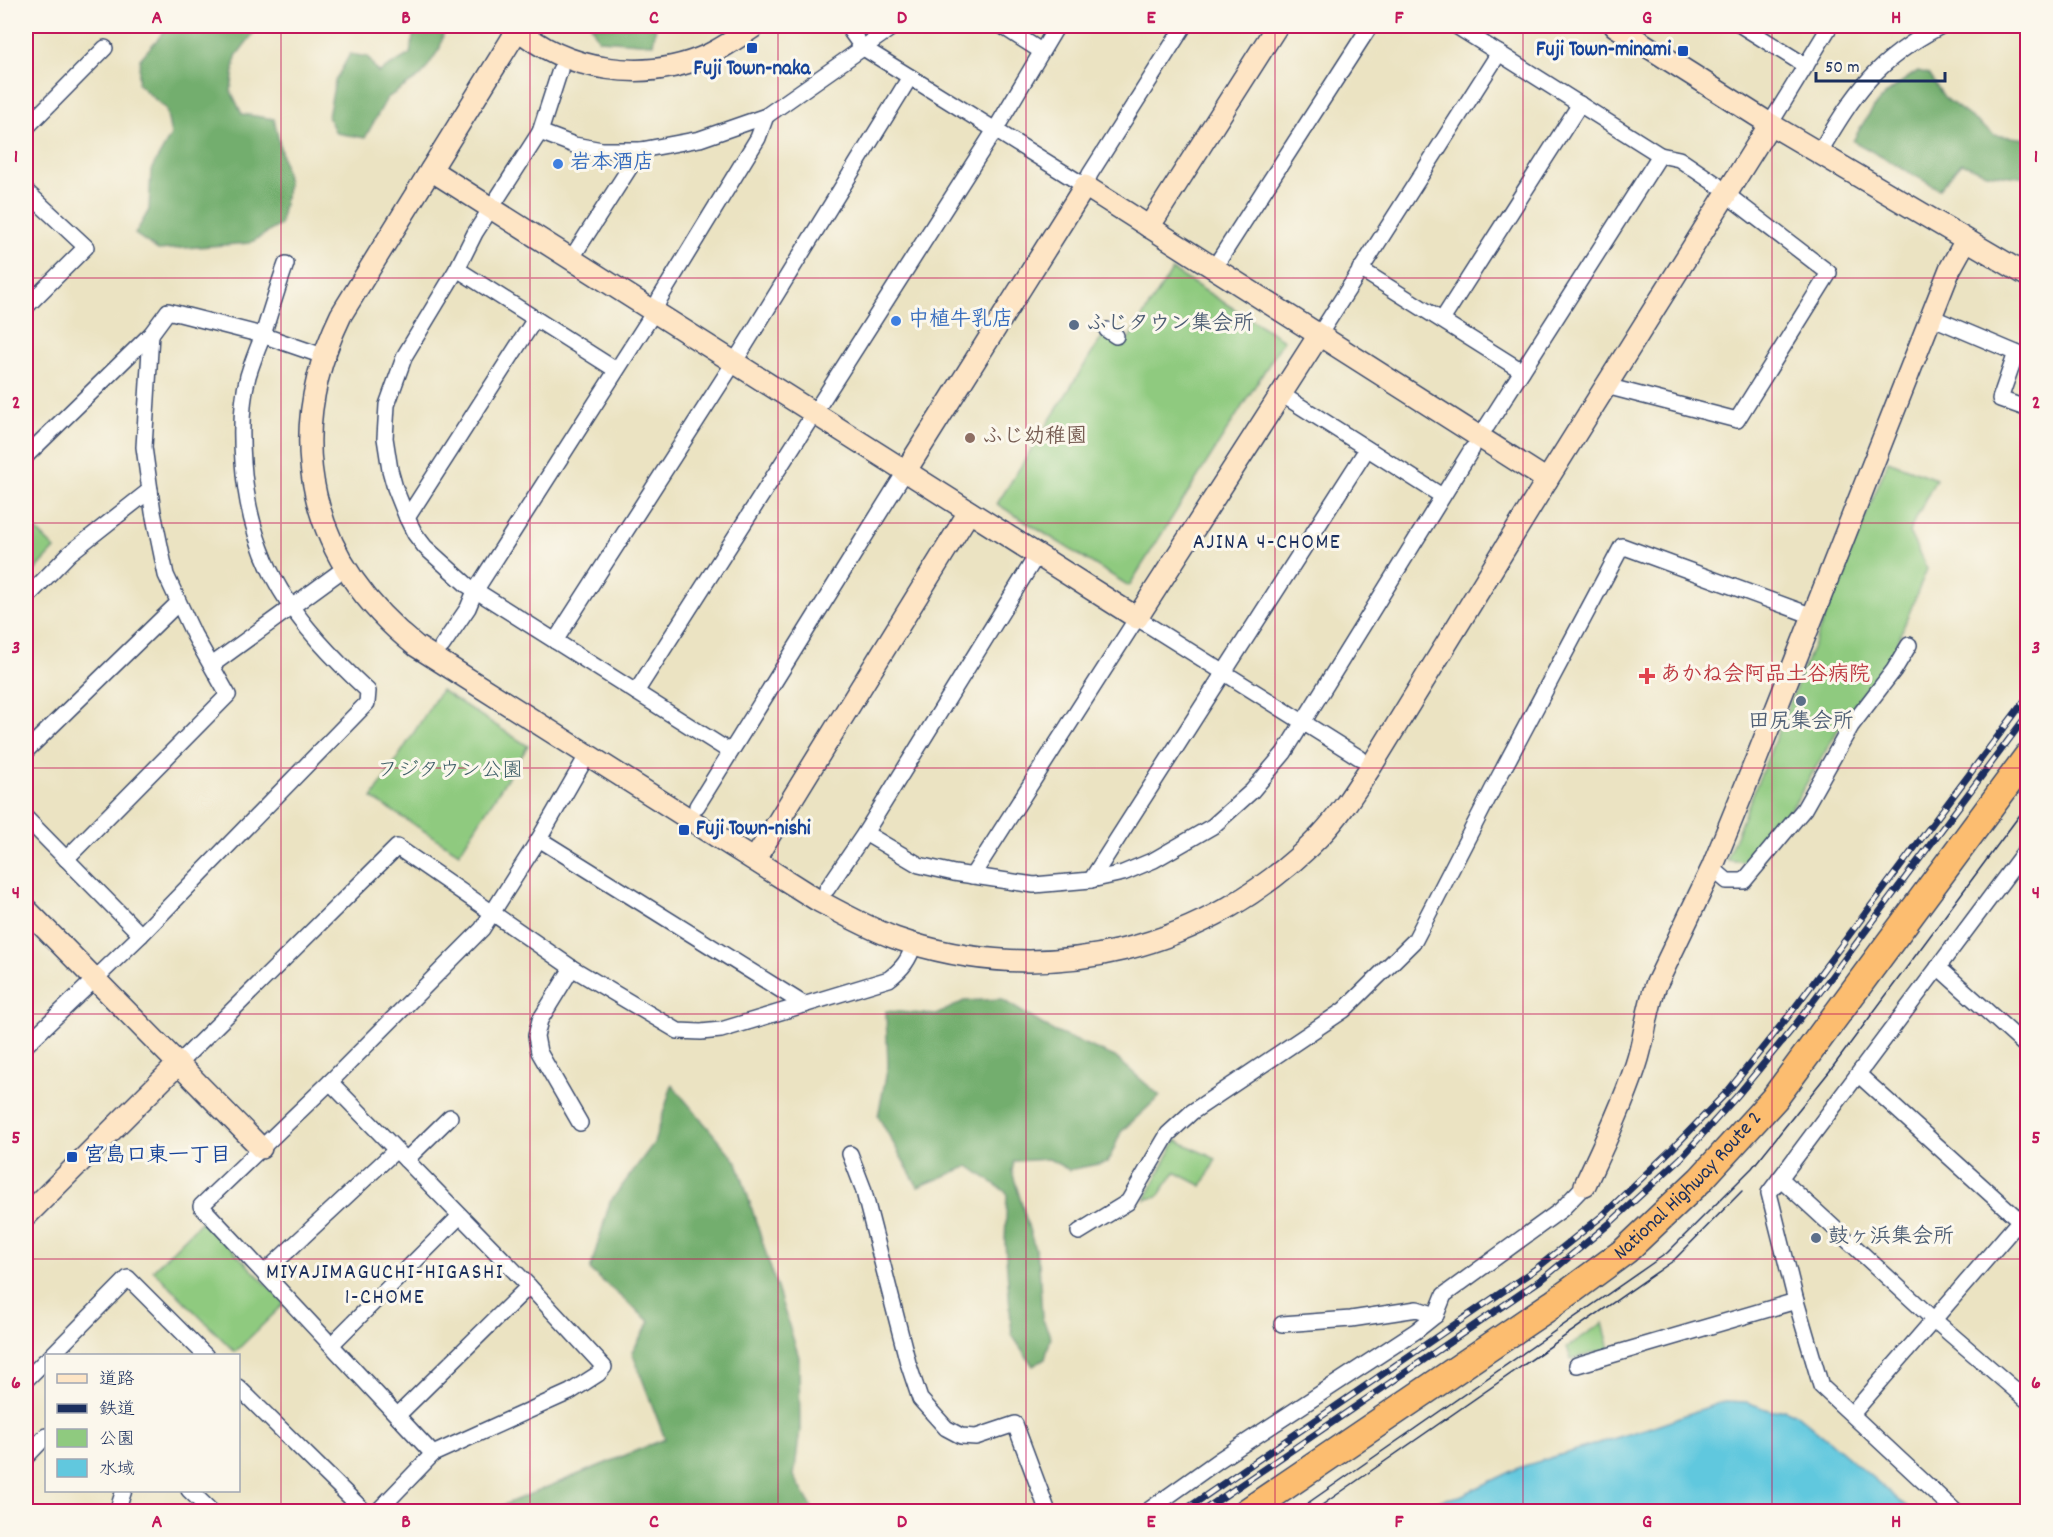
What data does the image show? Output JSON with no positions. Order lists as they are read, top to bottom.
{
  "streets": {
    "highway": ["National Highway Route 2"]
  },
  "districts": ["AJINA 4-CHOME", "MIYAJIMAGUCHI-HIGASHI 1-CHOME"],
  "parks": ["フジタウン公園"],
  "places": {
    "transit": [
      "Fuji Town-naka",
      "Fuji Town-minami",
      "Fuji Town-nishi",
      "宮島口東一丁目"
    ],
    "other": [
      "岩本酒店",
      "中植牛乳店",
      "ふじタウン集会所",
      "ふじ幼稚園",
      "田尻集会所",
      "鼓ヶ浜集会所"
    ],
    "health": ["あかね会阿品土谷病院"]
  },
  "legend": [
    "道路",
    "鉄道",
    "公園",
    "水域"
  ],
  "scale_bar": "50 m",
  "grid": {
    "columns": [
      "A",
      "B",
      "C",
      "D",
      "E",
      "F",
      "G",
      "H"
    ],
    "rows": [
      "1",
      "2",
      "3",
      "4",
      "5",
      "6"
    ]
  }
}
